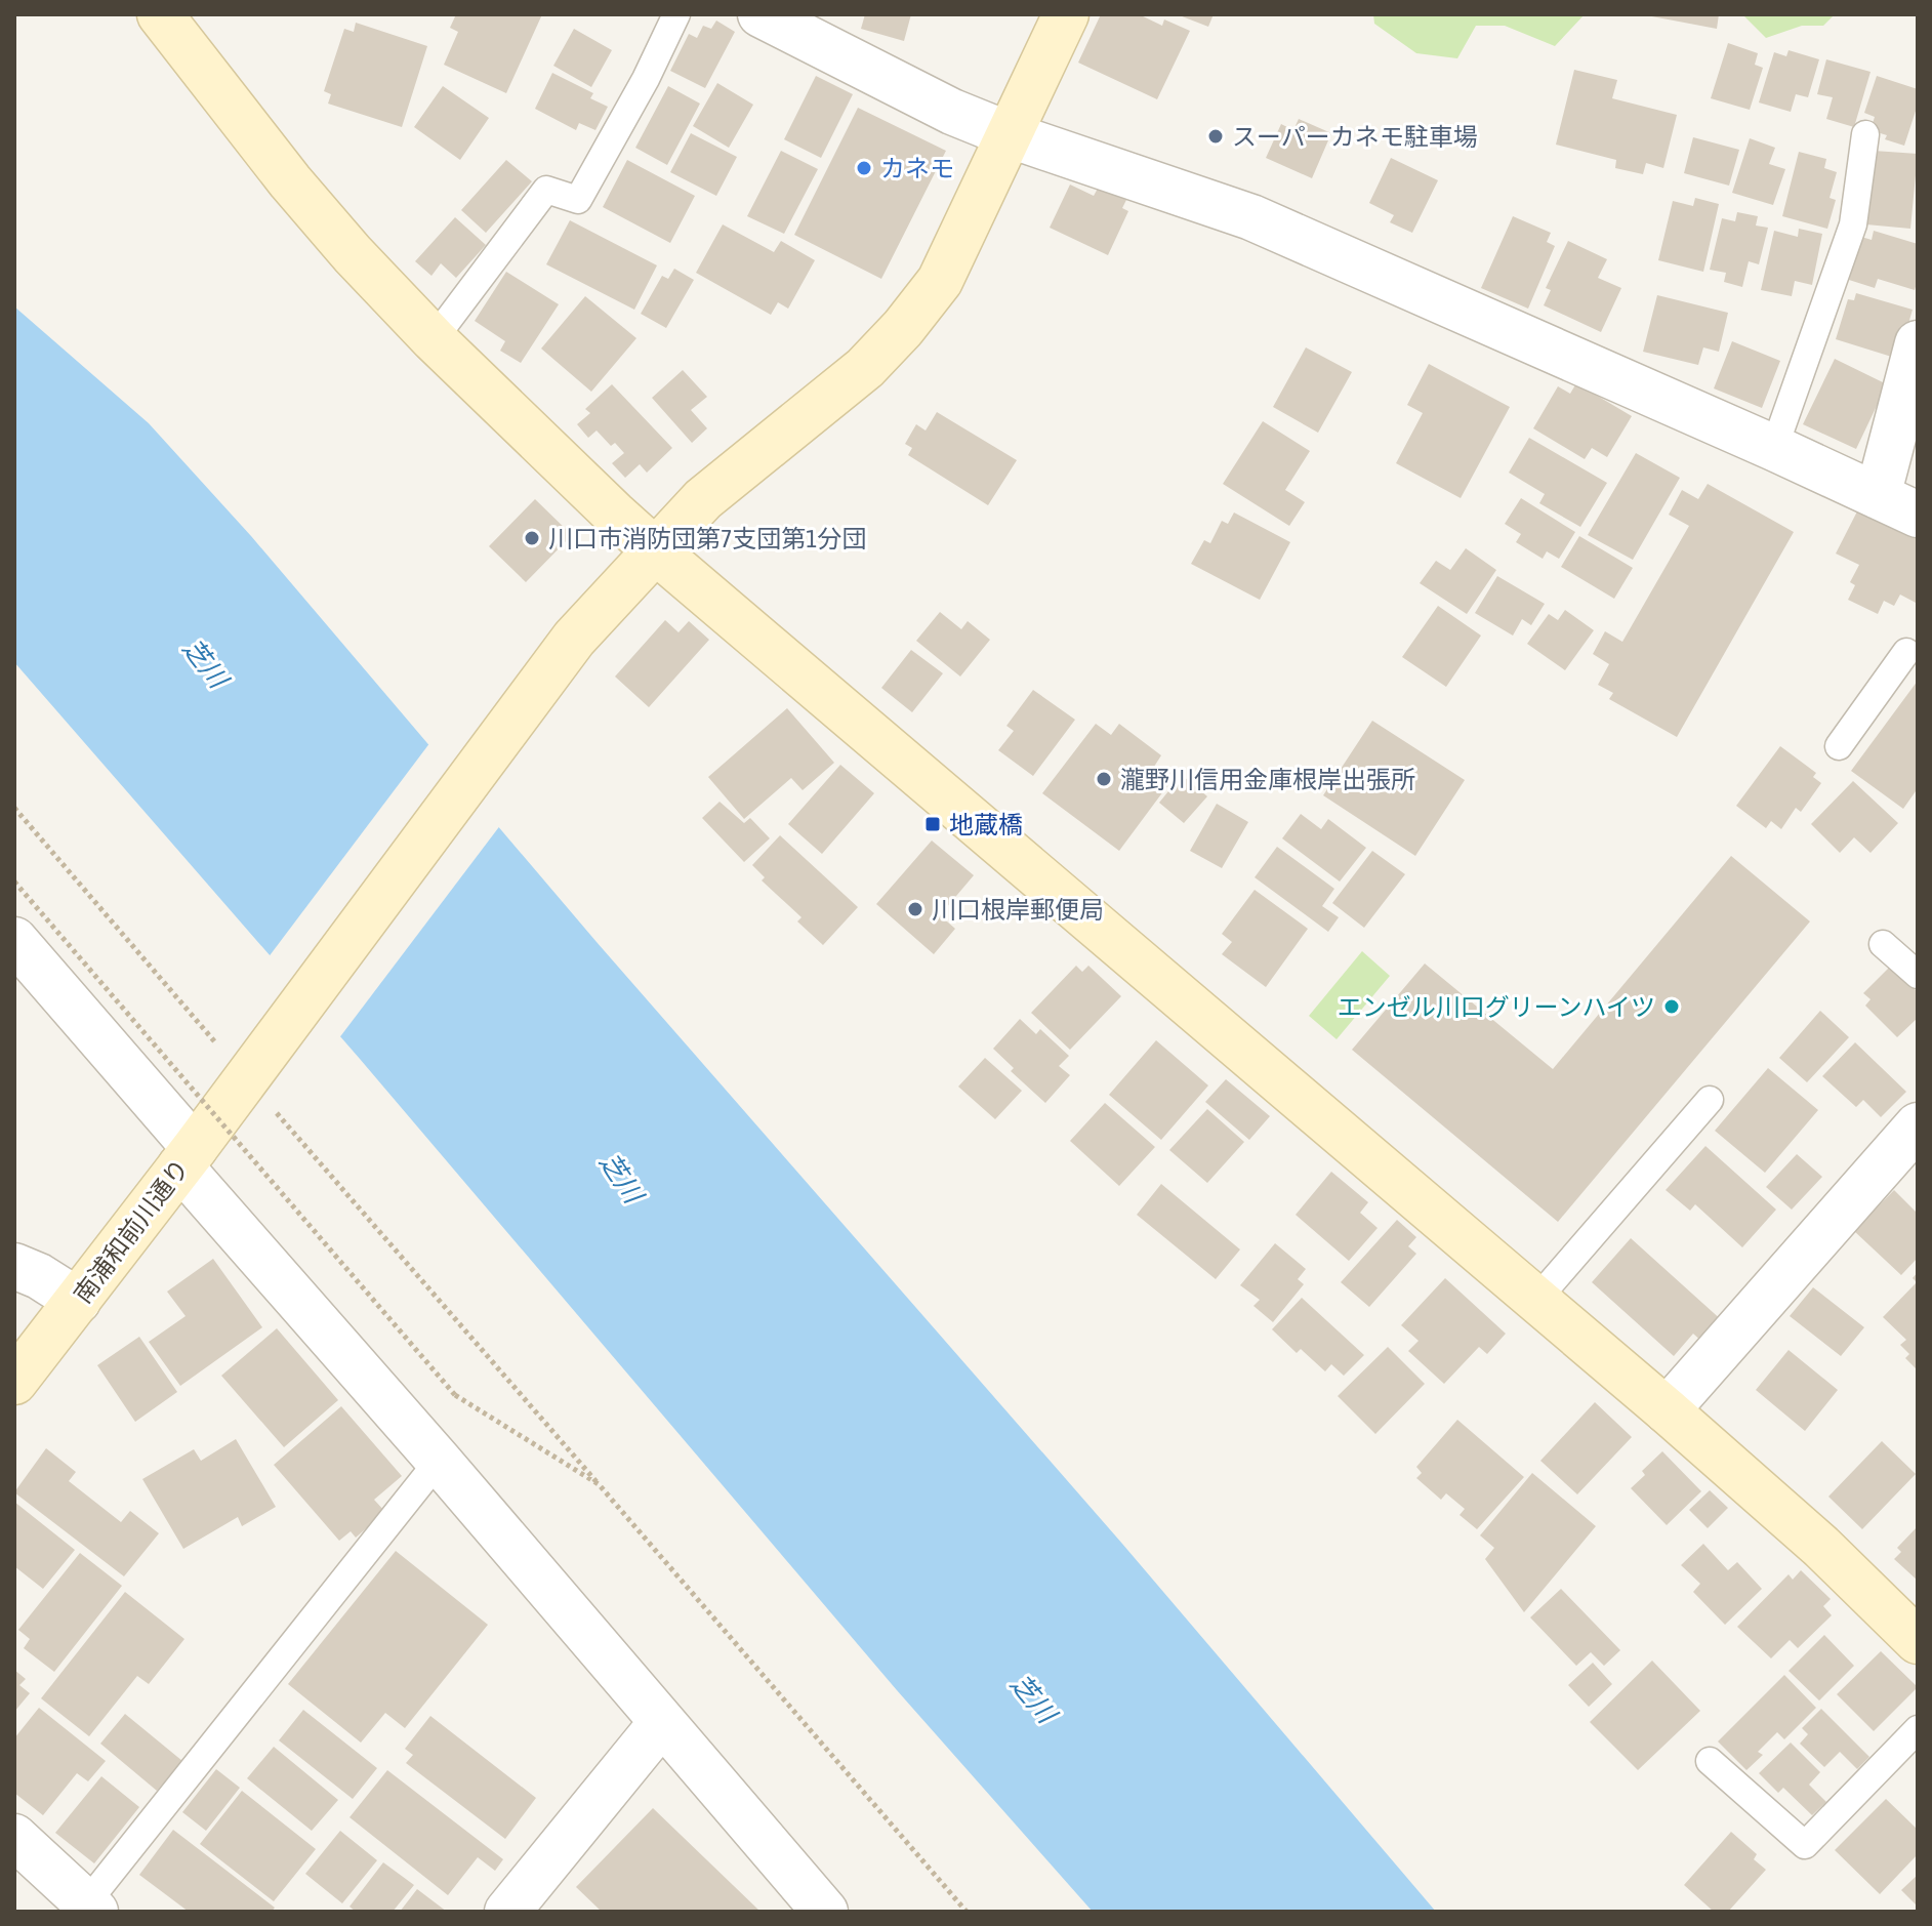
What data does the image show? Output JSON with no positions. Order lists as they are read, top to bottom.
{
  "streets": {
    "street": ["南浦和前川通り"]
  },
  "water": ["芝川"],
  "places": {
    "other": [
      "スーパーカネモ駐車場",
      "カネモ",
      "川口市消防団第7支団第1分団",
      "瀧野川信用金庫根岸出張所",
      "川口根岸郵便局",
      "エンゼル川口グリーンハイツ"
    ],
    "transit": ["地蔵橋"]
  }
}
